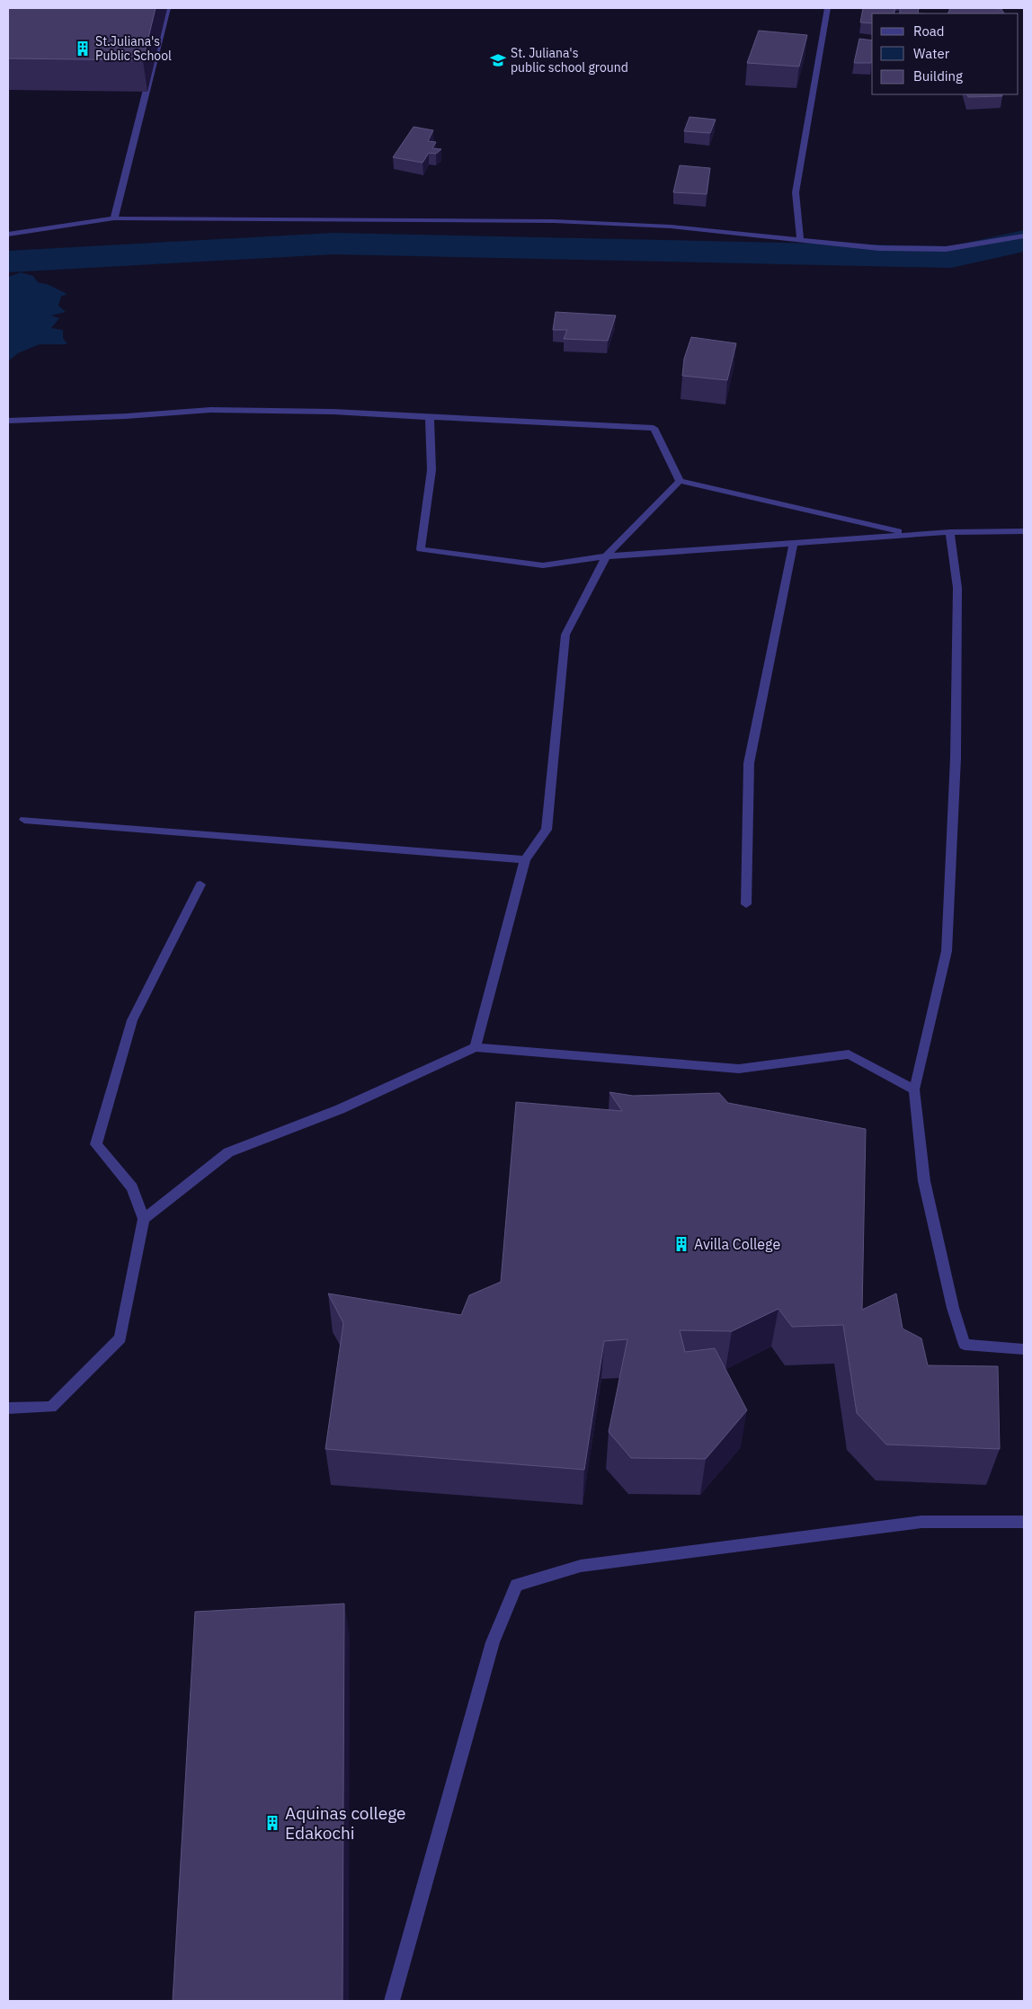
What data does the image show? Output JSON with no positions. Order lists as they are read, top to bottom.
{
  "places": {
    "building": ["St.Juliana's Public School", "Avilla College", "Aquinas college Edakochi"],
    "school or university": ["St. Juliana's public school ground"]
  },
  "legend": ["Road", "Water", "Building"]
}
